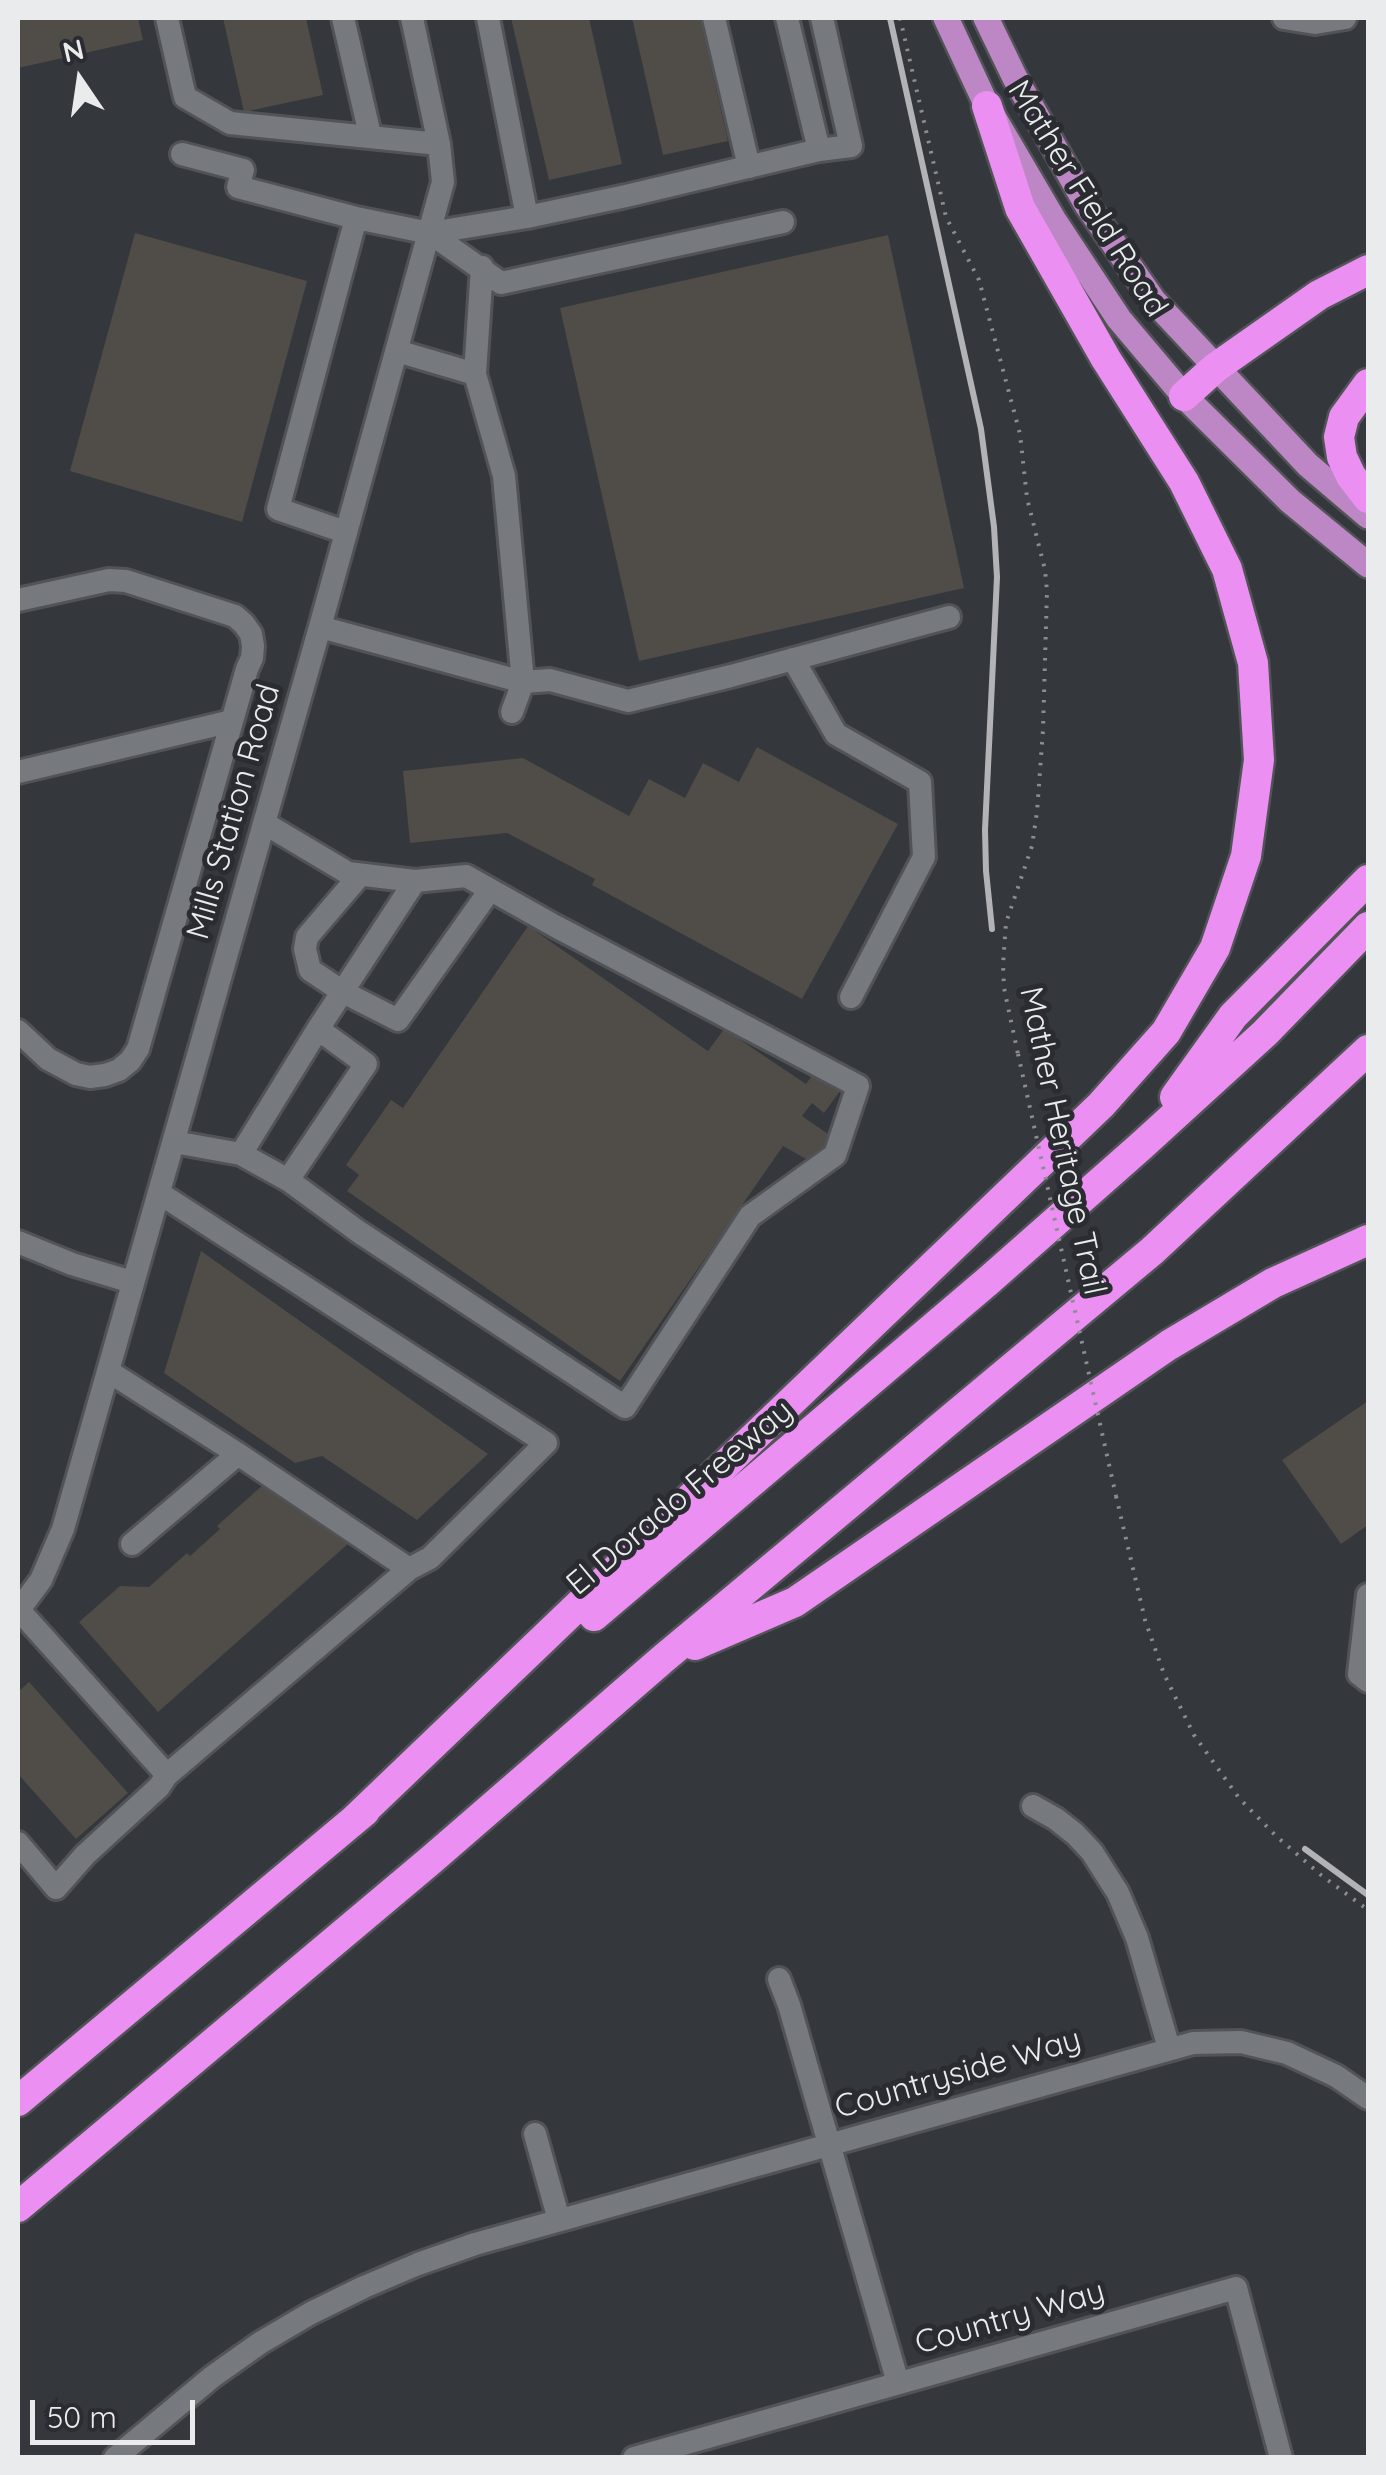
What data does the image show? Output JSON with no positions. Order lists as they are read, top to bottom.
{
  "streets": {
    "highway": ["El Dorado Freeway"],
    "main road": ["Mather Field Road"],
    "street": ["Mills Station Road", "Countryside Way", "Country Way"],
    "path": ["Mather Heritage Trail"]
  },
  "scale_bar": "50 m",
  "north": "top"
}
